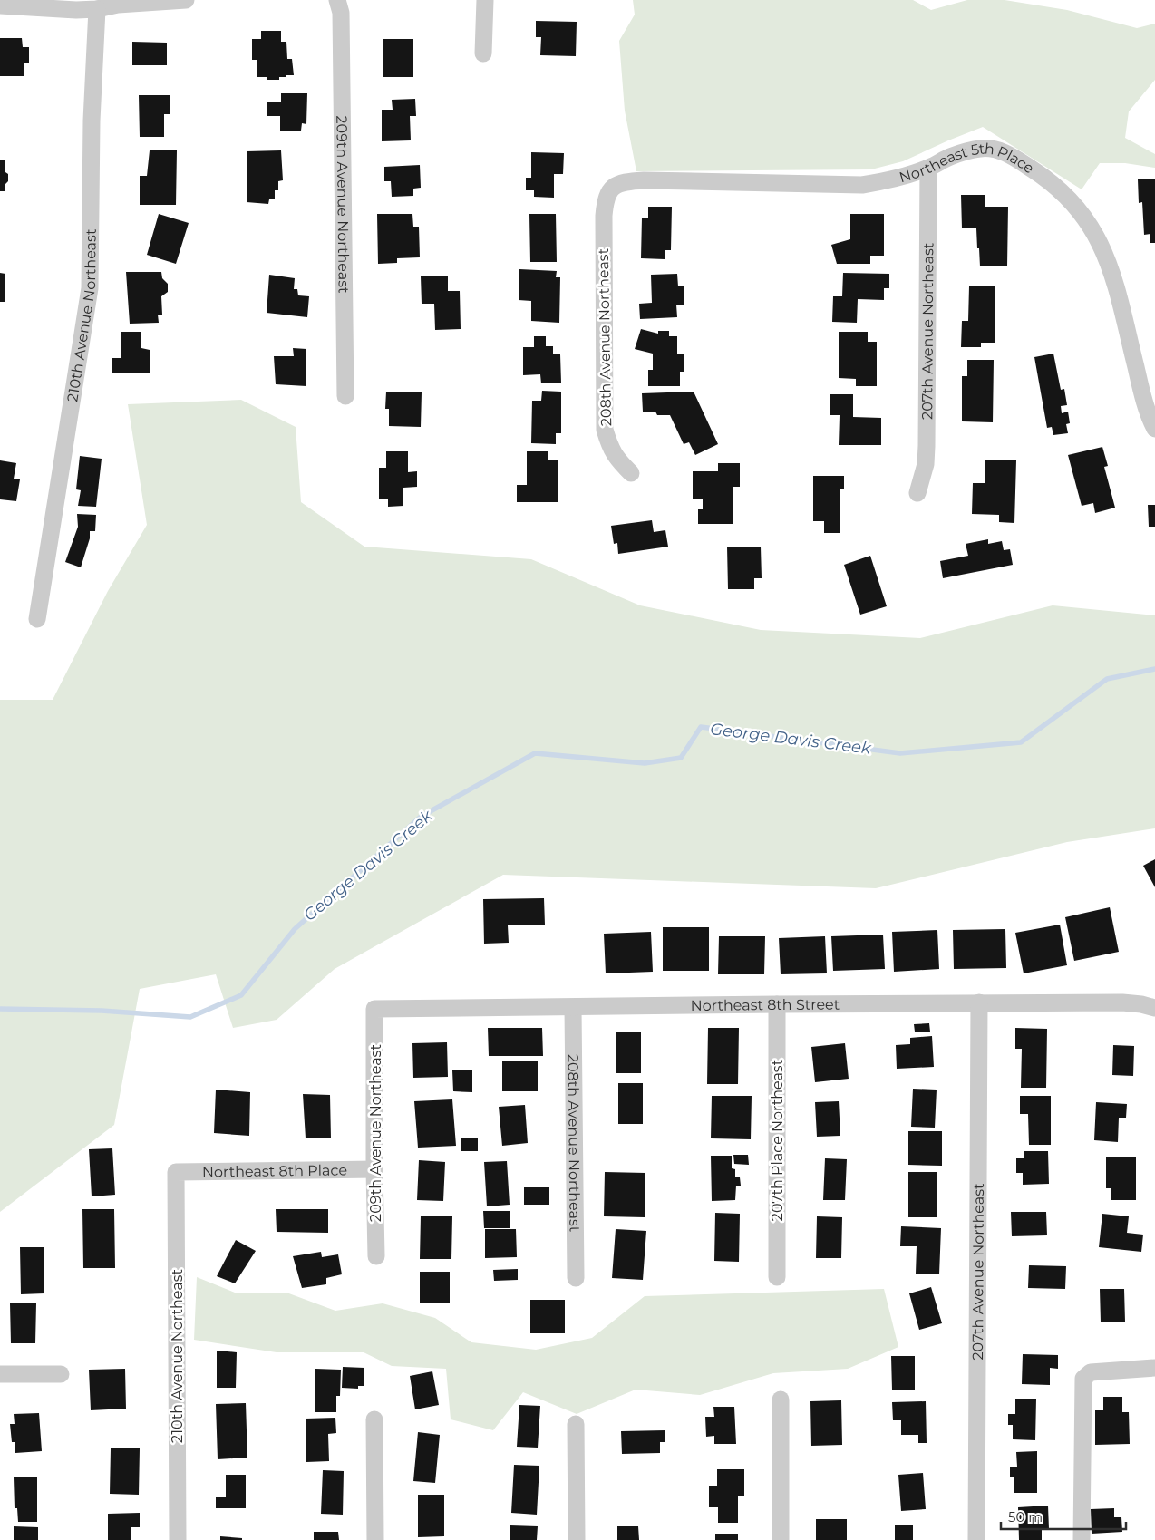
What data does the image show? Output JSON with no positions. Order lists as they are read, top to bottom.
{
  "streets": {
    "street": [
      "Northeast 5th Place",
      "209th Avenue Northeast",
      "210th Avenue Northeast",
      "207th Avenue Northeast",
      "208th Avenue Northeast",
      "Northeast 8th Street",
      "207th Place Northeast",
      "Northeast 8th Place"
    ]
  },
  "crossings": [
    ["Northeast 5th Place", "207th Avenue Northeast"],
    ["Northeast 5th Place", "208th Avenue Northeast"],
    ["209th Avenue Northeast", "Northeast 8th Street"],
    ["209th Avenue Northeast", "Northeast 8th Place"],
    ["210th Avenue Northeast", "Northeast 8th Place"],
    ["207th Avenue Northeast", "Northeast 8th Street"],
    ["208th Avenue Northeast", "Northeast 8th Street"],
    ["Northeast 8th Street", "207th Place Northeast"]
  ],
  "water": ["George Davis Creek"],
  "scale_bar": "50 m"
}
